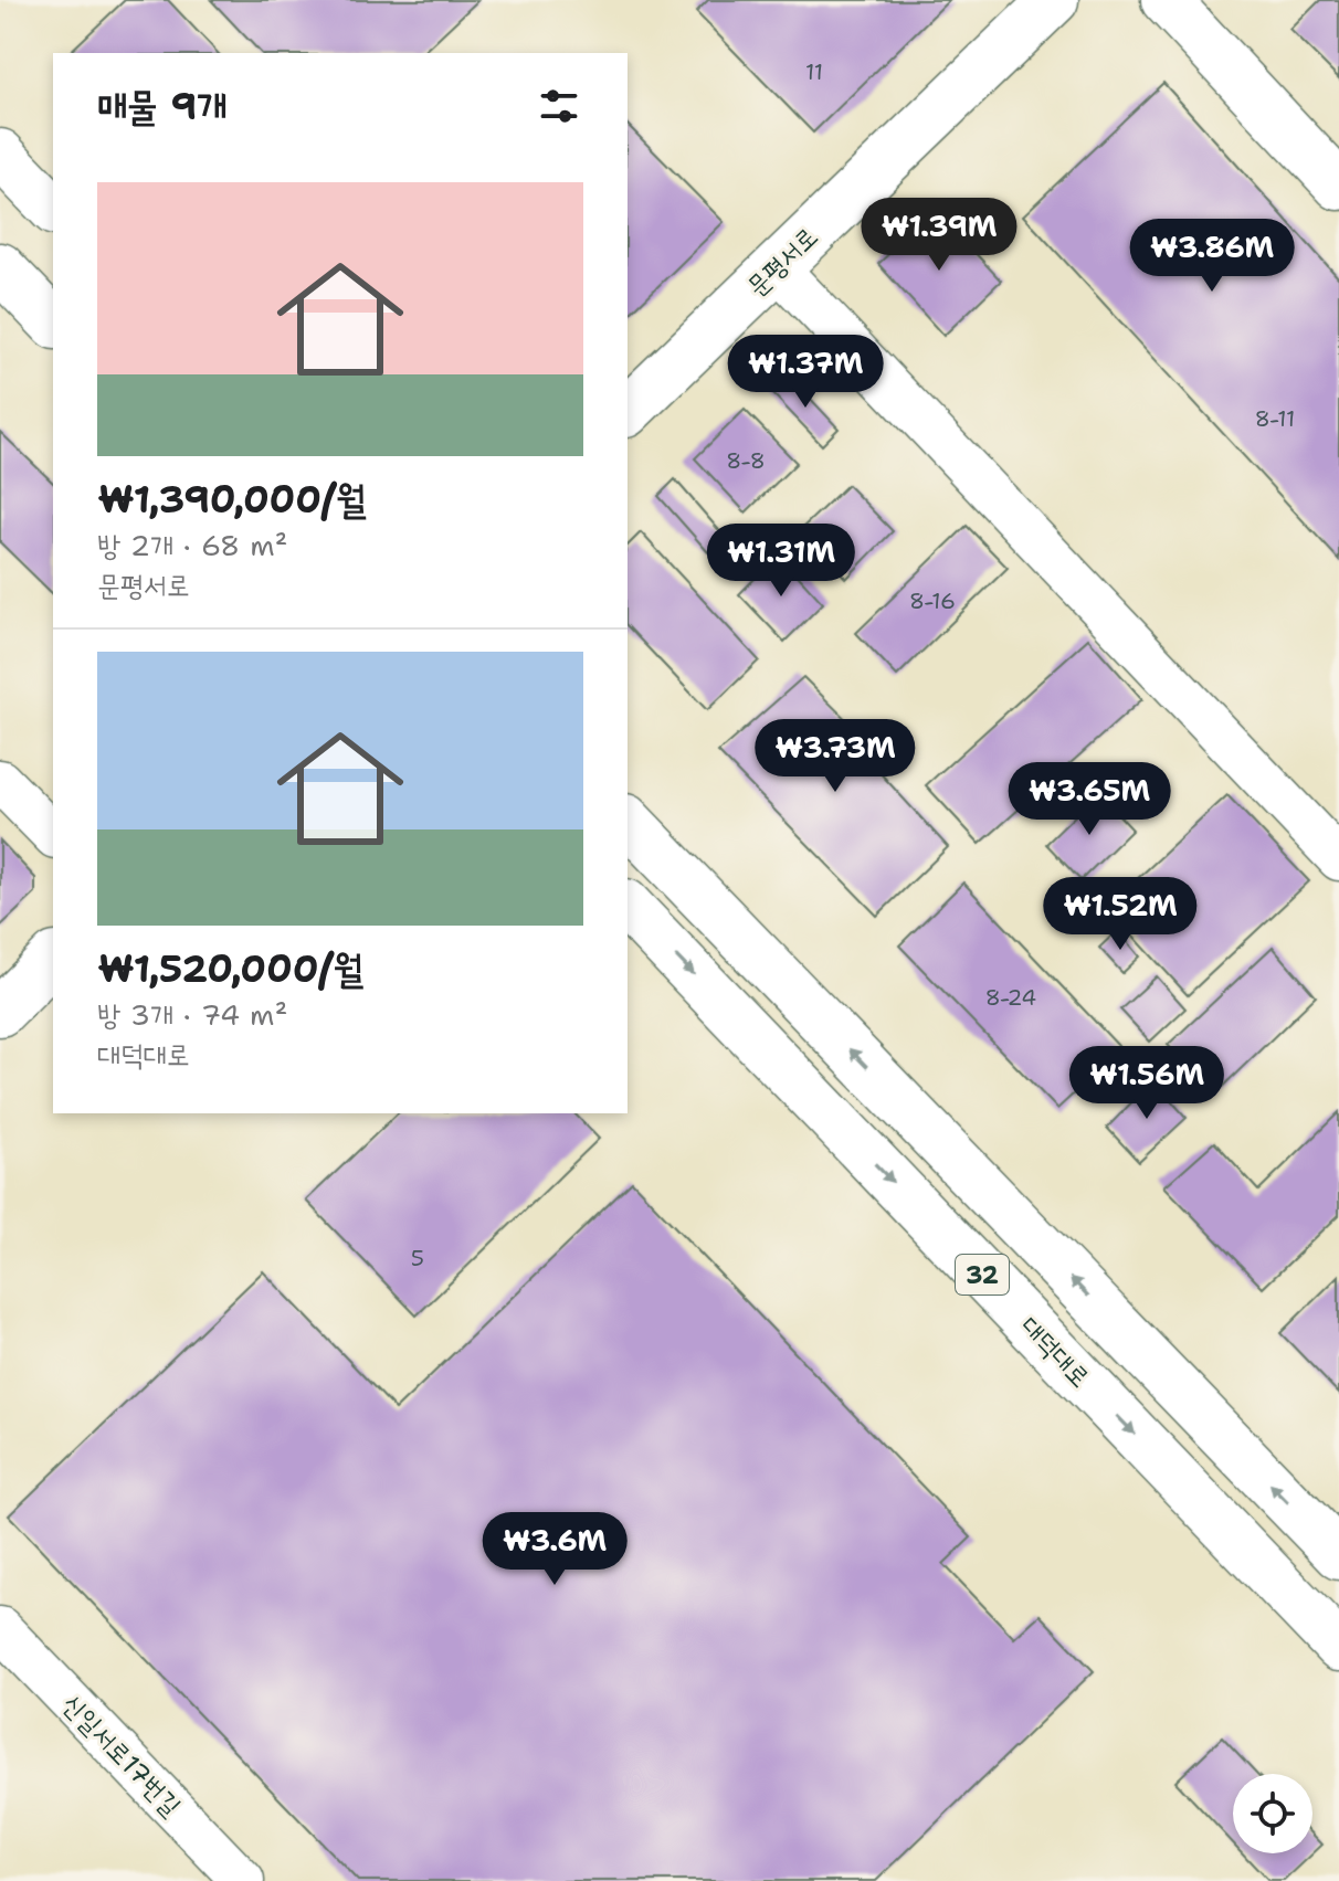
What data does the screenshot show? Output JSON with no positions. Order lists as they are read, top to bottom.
{
  "streets": {
    "main road": ["문평서로", "32", "대덕대로"],
    "street": ["신일서로17번길"]
  },
  "house_numbers": [
    "11",
    "8-11",
    "8-8",
    "8-16",
    "8-24",
    "5"
  ],
  "page": {
    "heading": "매물 9개",
    "list": [
      {
        "name": "₩1,390,000/월",
        "note": "방 2개 · 68 m² · 문평서로"
      },
      {
        "name": "₩1,520,000/월",
        "note": "방 3개 · 74 m² · 대덕대로"
      }
    ],
    "price": [
      "₩1.39M",
      "₩3.86M",
      "₩1.37M",
      "₩1.31M",
      "₩3.73M",
      "₩3.65M",
      "₩1.52M",
      "₩1.56M",
      "₩3.6M"
    ]
  }
}
